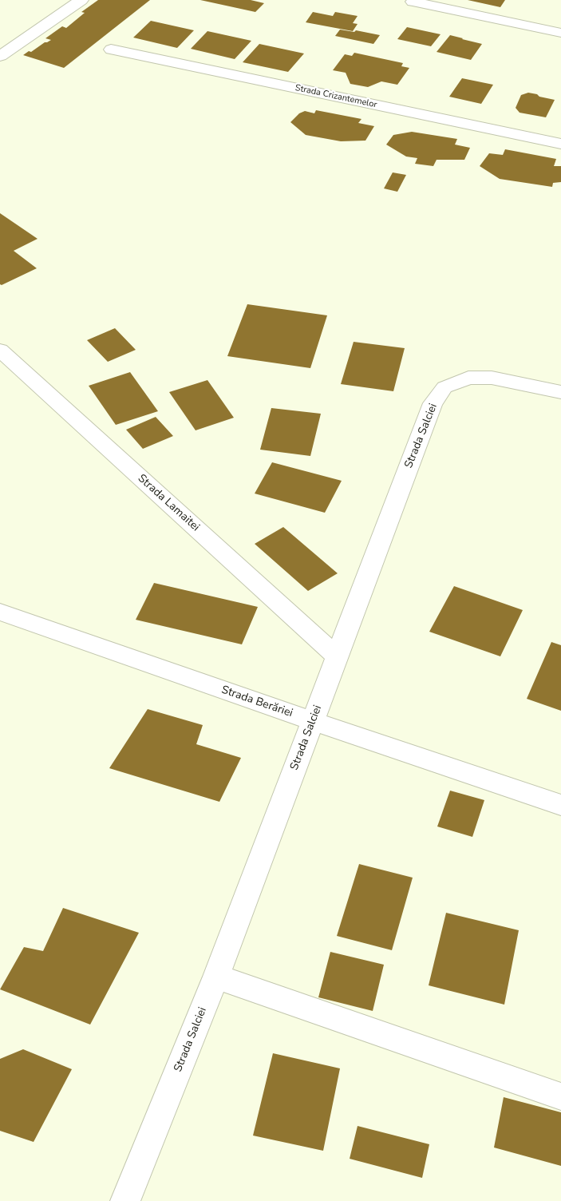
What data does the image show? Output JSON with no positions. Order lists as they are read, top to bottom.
{
  "streets": {
    "street": [
      "Strada Crizantemelor",
      "Strada Salciei",
      "Strada Lamaitei",
      "Strada Berăriei"
    ]
  },
  "crossings": [
    ["Strada Salciei", "Strada Lamaitei"],
    ["Strada Salciei", "Strada Berăriei"]
  ]
}
